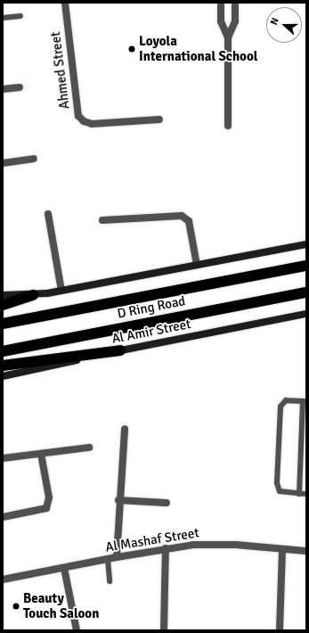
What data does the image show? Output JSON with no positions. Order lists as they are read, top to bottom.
{
  "streets": {
    "highway": ["D Ring Road"],
    "main road": ["Al Amir Street"],
    "street": ["Ahmed Street", "Al Mashaf Street"]
  },
  "places": ["Loyola International School", "Beauty Touch Saloon"],
  "north": "left"
}
